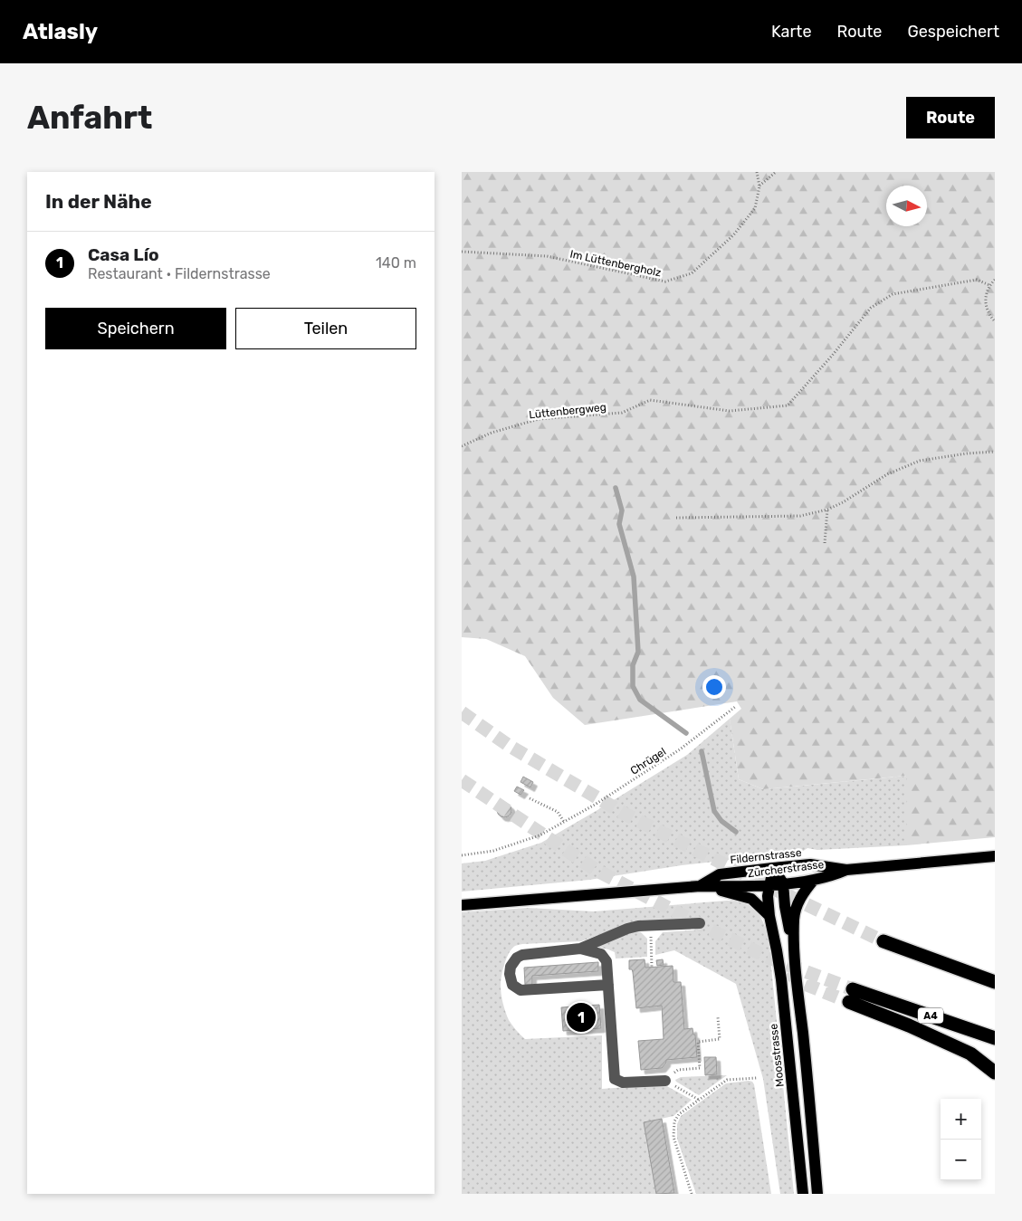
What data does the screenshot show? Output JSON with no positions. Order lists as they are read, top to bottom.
{
  "streets": {
    "highway": ["A4"],
    "main road": ["Fildernstrasse", "Zürcherstrasse", "Moosstrasse"],
    "path": ["Im Lüttenbergholz", "Lüttenbergweg", "Chrügel"]
  },
  "crossings": [
    ["Fildernstrasse", "Zürcherstrasse"],
    ["Fildernstrasse", "Moosstrasse"],
    ["Zürcherstrasse", "Moosstrasse"]
  ],
  "north": "right",
  "page": {
    "header": "Atlasly",
    "nav": ["Karte", "Route", "Gespeichert"],
    "buttons": [
      "Route",
      ["Speichern", "Teilen"]
    ],
    "title": "Anfahrt",
    "heading": "In der Nähe",
    "list": [
      {
        "mark": "1",
        "name": "Casa Lío",
        "note": "Restaurant · Fildernstrasse",
        "value": "140 m"
      }
    ],
    "pins": "1",
    "map_buttons": ["+", "−"]
  }
}
